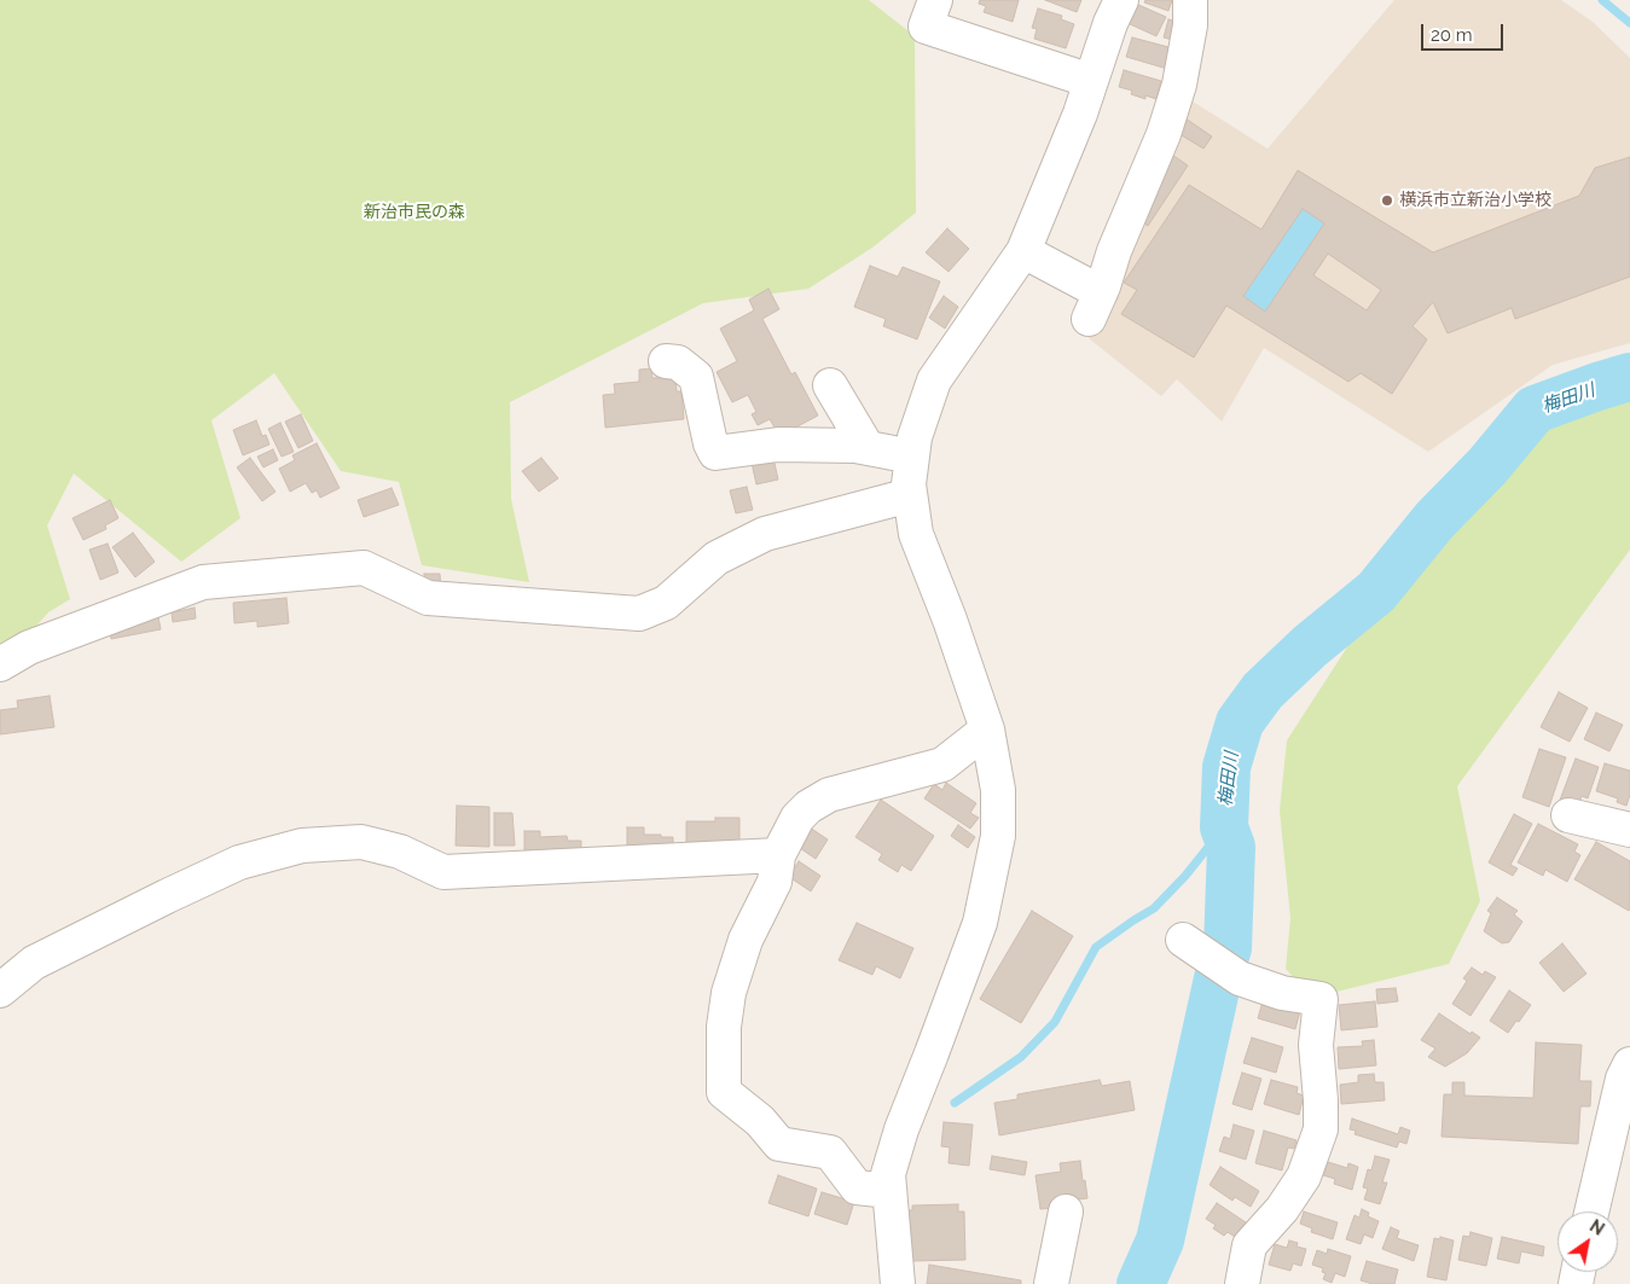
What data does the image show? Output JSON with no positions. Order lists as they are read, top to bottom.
{
  "water": ["梅田川"],
  "parks": ["新治市民の森"],
  "places": ["横浜市立新治小学校"],
  "scale_bar": "20 m",
  "north": "top right"
}
